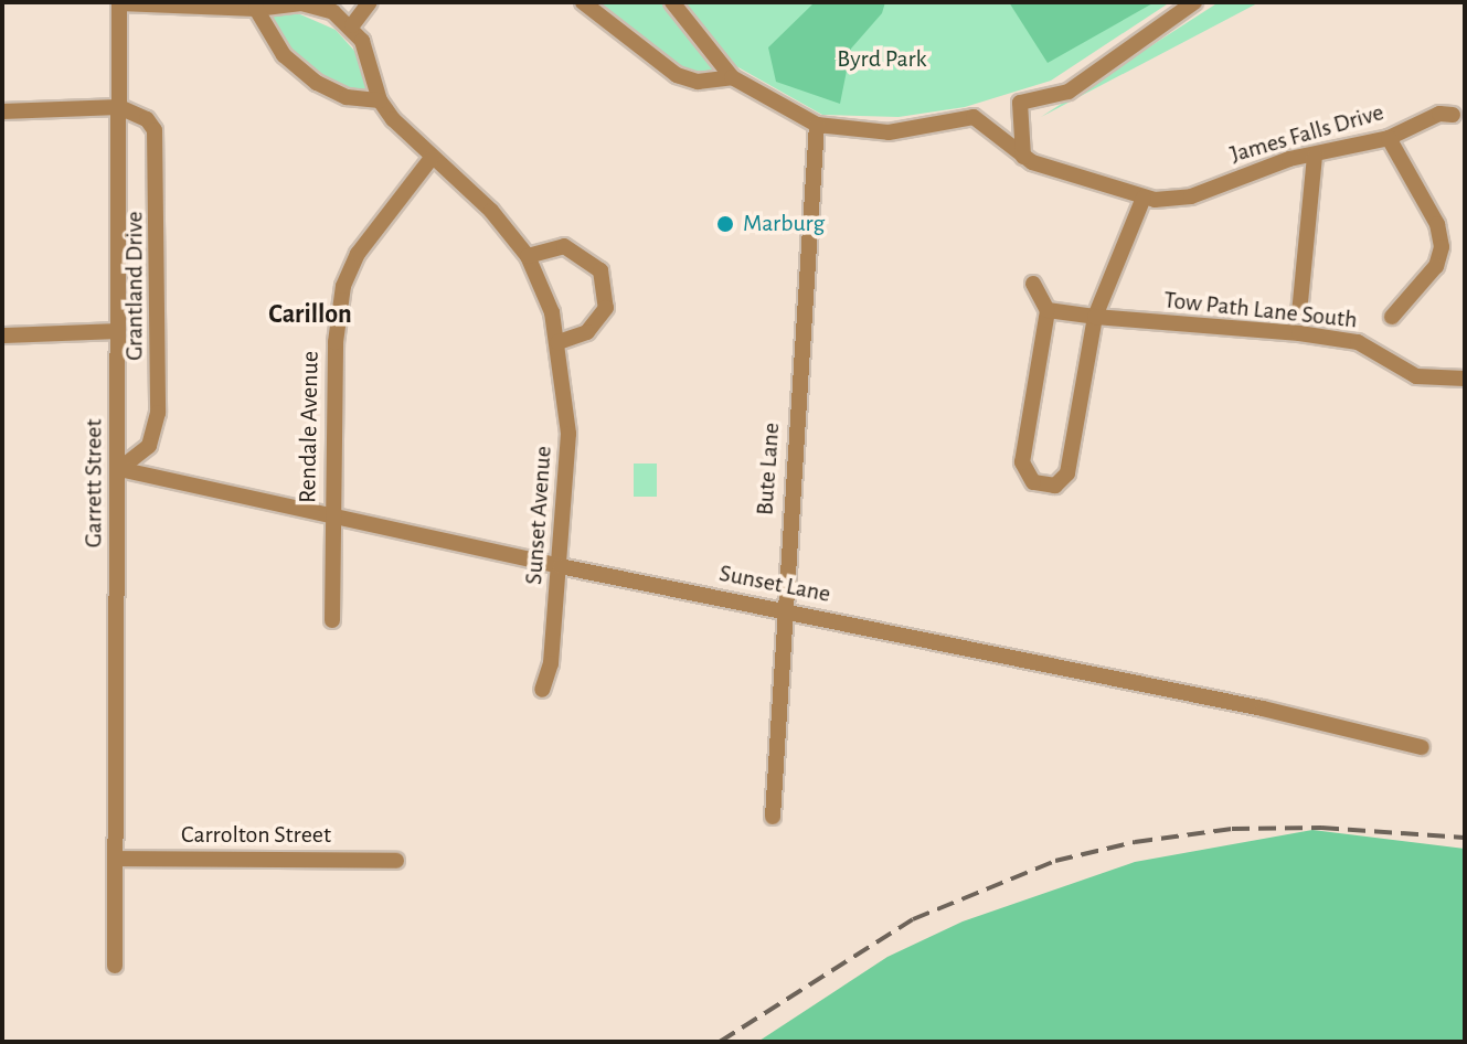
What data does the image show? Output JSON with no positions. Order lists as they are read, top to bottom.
{
  "streets": {
    "street": [
      "James Falls Drive",
      "Grantland Drive",
      "Tow Path Lane South",
      "Rendale Avenue",
      "Bute Lane",
      "Garrett Street",
      "Sunset Avenue",
      "Sunset Lane",
      "Carrolton Street"
    ]
  },
  "crossings": [
    ["James Falls Drive", "Bute Lane"],
    ["Grantland Drive", "Garrett Street"],
    ["Grantland Drive", "Sunset Lane"],
    ["Rendale Avenue", "Sunset Avenue"],
    ["Rendale Avenue", "Sunset Lane"],
    ["Bute Lane", "Sunset Lane"],
    ["Garrett Street", "Sunset Avenue"],
    ["Garrett Street", "Sunset Lane"],
    ["Garrett Street", "Carrolton Street"],
    ["Sunset Avenue", "Sunset Lane"]
  ],
  "districts": ["Carillon"],
  "parks": ["Byrd Park"],
  "places": ["Marburg"]
}
